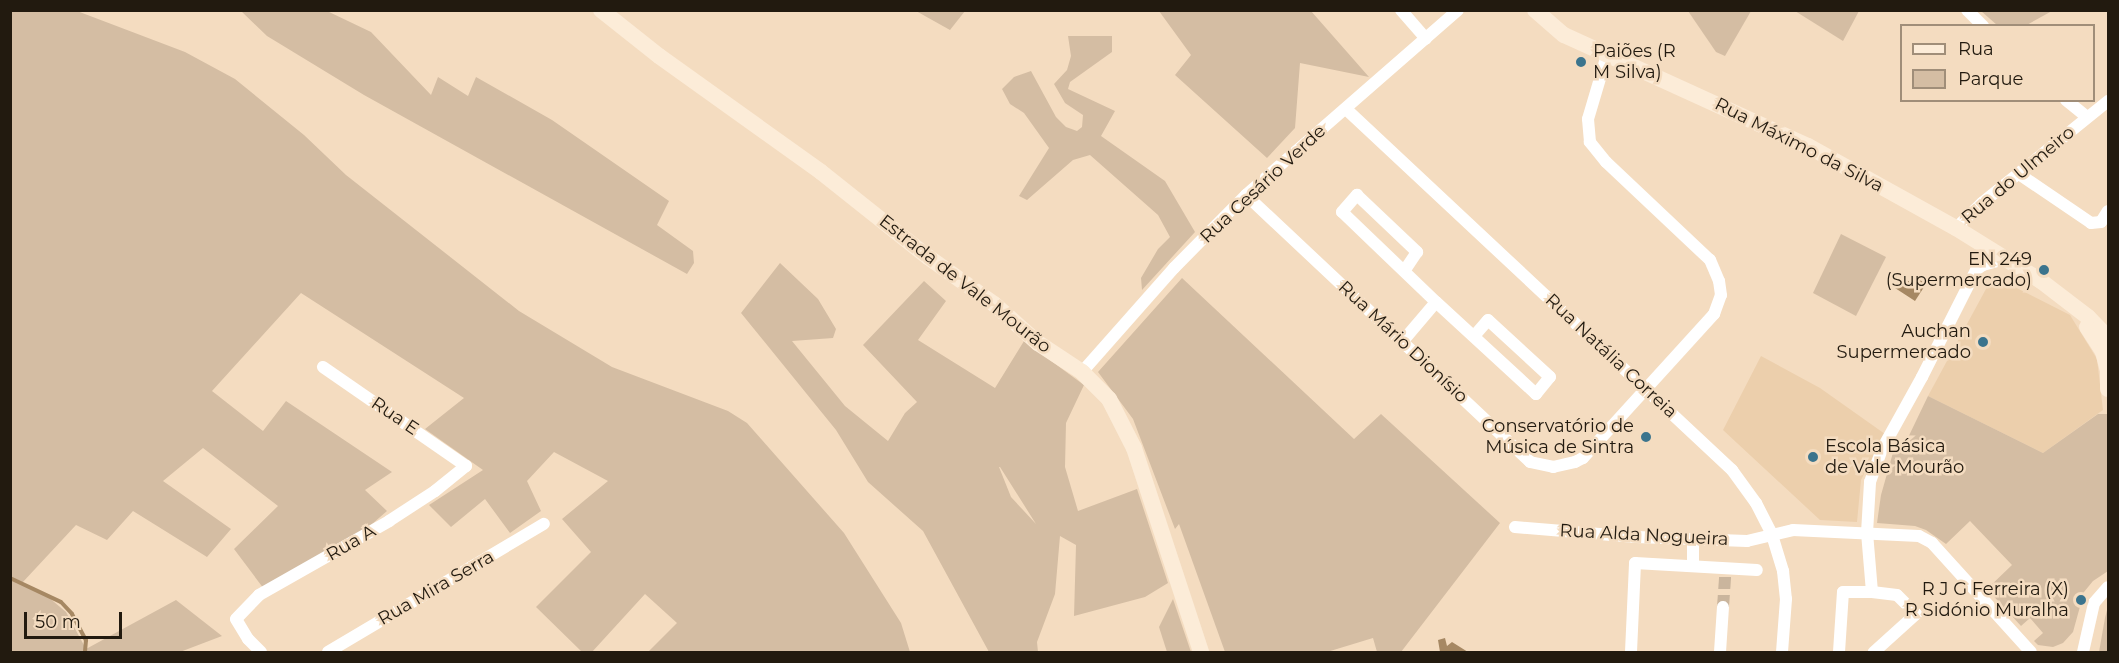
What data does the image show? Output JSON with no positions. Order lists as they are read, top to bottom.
{
  "streets": {
    "street": [
      "Rua Máximo da Silva",
      "Rua do Ulmeiro",
      "Rua Cesário Verde",
      "Estrada de Vale Mourão",
      "Rua Mário Dionísio",
      "Rua Natália Correia",
      "Rua E",
      "Rua Alda Nogueira",
      "Rua A",
      "Rua Mira Serra"
    ]
  },
  "crossings": [
    ["Rua Máximo da Silva", "Rua do Ulmeiro"],
    ["Rua Máximo da Silva", "Rua Mário Dionísio"],
    ["Rua Cesário Verde", "Estrada de Vale Mourão"],
    ["Rua Cesário Verde", "Rua Mário Dionísio"],
    ["Rua Cesário Verde", "Rua Natália Correia"],
    ["Rua Mário Dionísio", "Rua Natália Correia"],
    ["Rua Natália Correia", "Rua Alda Nogueira"],
    ["Rua E", "Rua A"]
  ],
  "places": [
    "Paiões (R M Silva)",
    "EN 249 (Supermercado)",
    "Auchan Supermercado",
    "Conservatório de Música de Sintra",
    "Escola Básica de Vale Mourão",
    "R J G Ferreira (X) R Sidónio Muralha"
  ],
  "legend": ["Rua", "Parque"],
  "scale_bar": "50 m"
}
